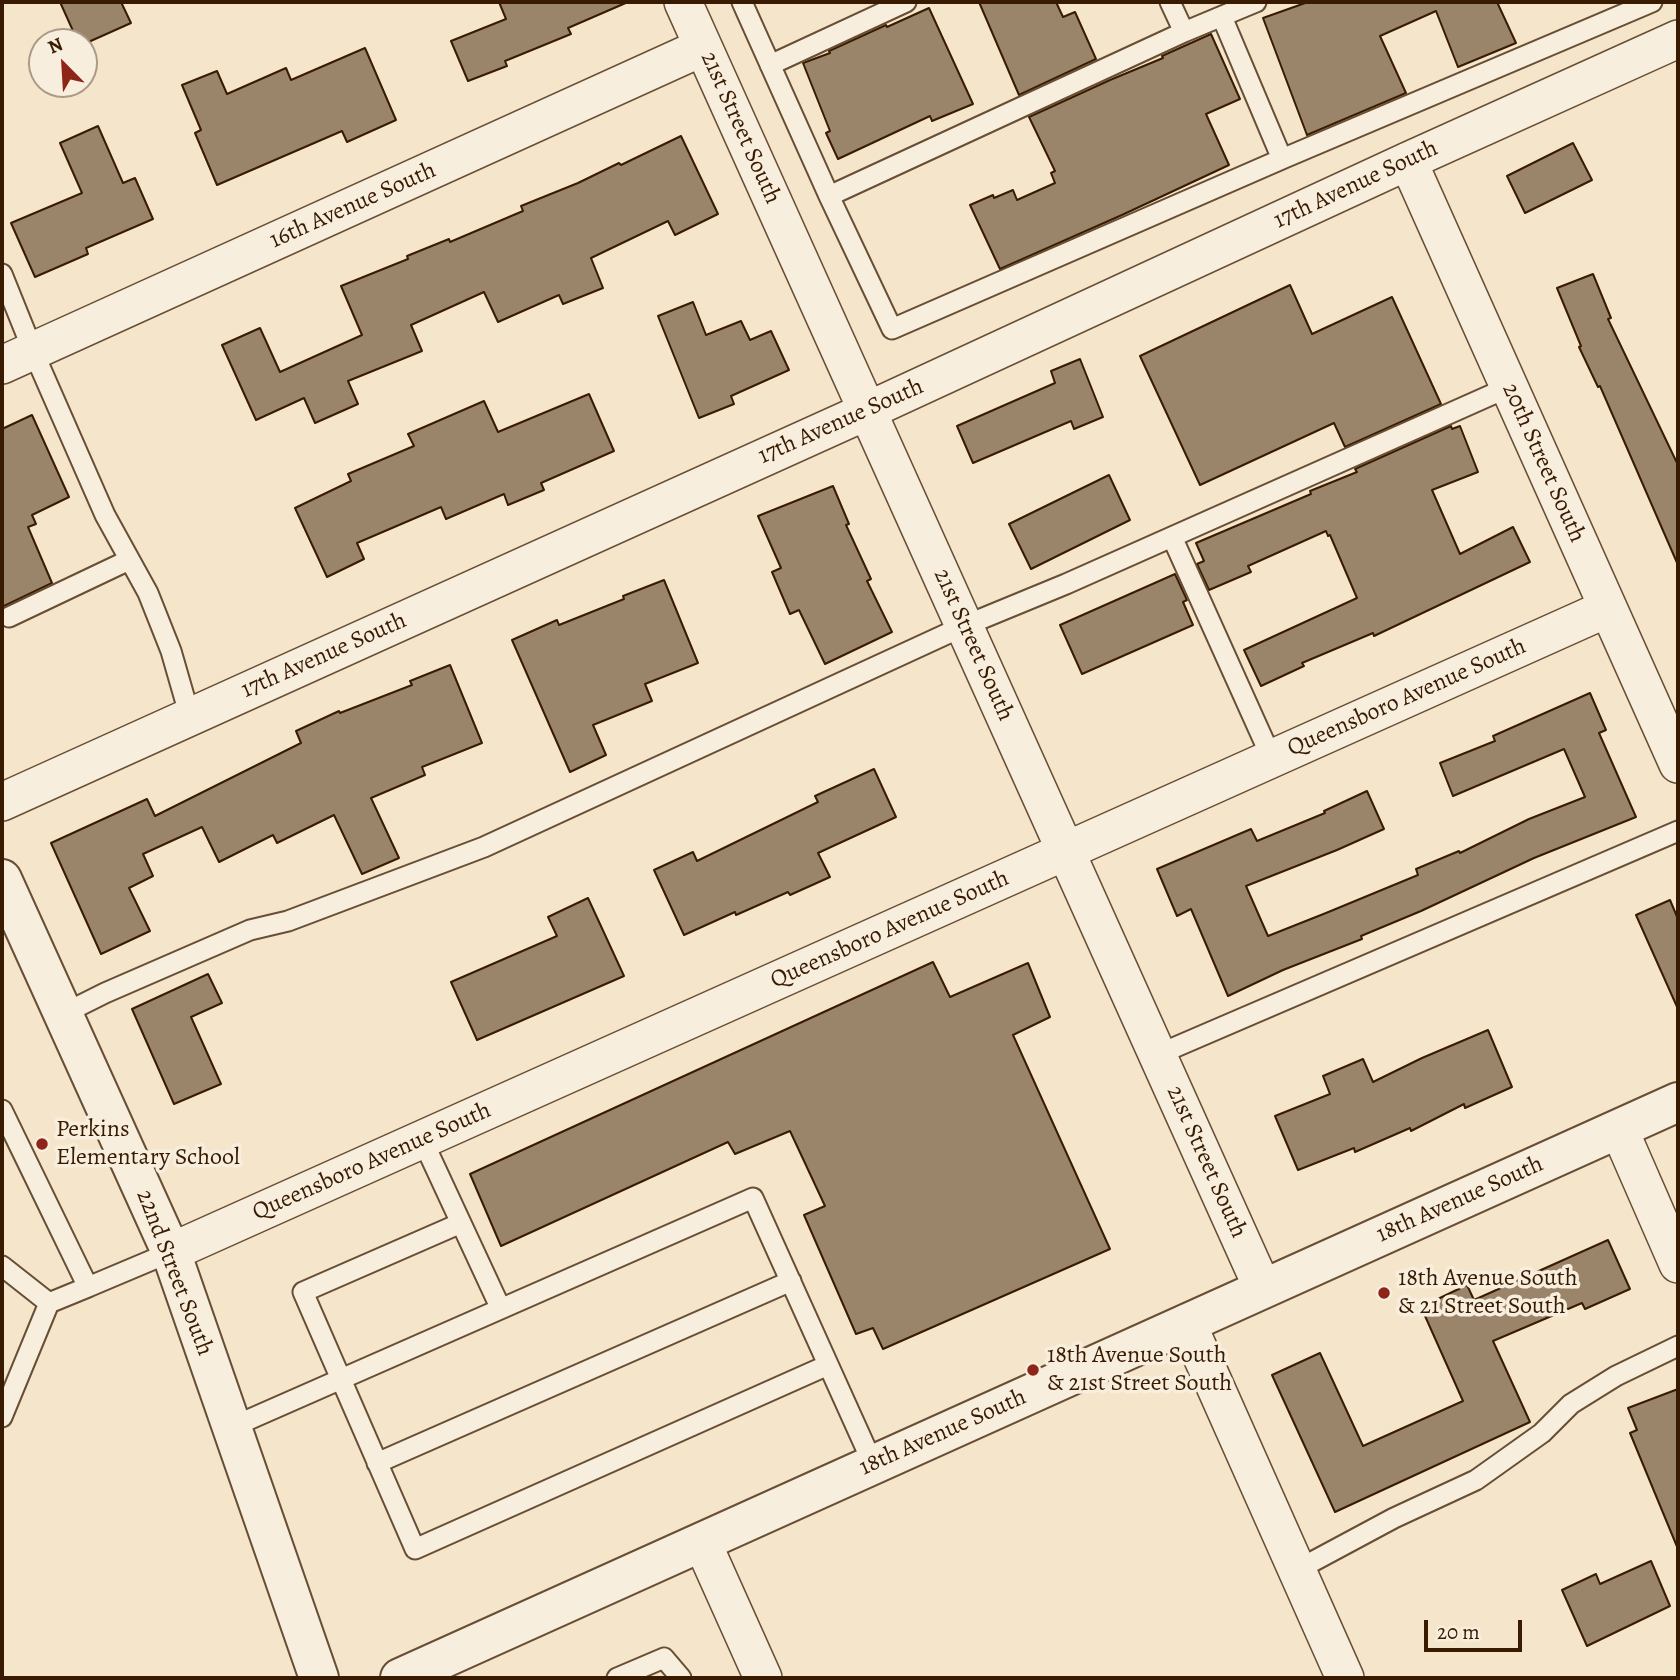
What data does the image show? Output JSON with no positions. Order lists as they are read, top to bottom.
{
  "streets": {
    "street": [
      "21st Street South",
      "17th Avenue South",
      "16th Avenue South",
      "20th Street South",
      "Queensboro Avenue South",
      "18th Avenue South",
      "22nd Street South"
    ]
  },
  "crossings": [
    ["21st Street South", "17th Avenue South"],
    ["21st Street South", "16th Avenue South"],
    ["21st Street South", "Queensboro Avenue South"],
    ["21st Street South", "18th Avenue South"],
    ["17th Avenue South", "20th Street South"],
    ["20th Street South", "Queensboro Avenue South"],
    ["Queensboro Avenue South", "22nd Street South"]
  ],
  "places": ["Perkins Elementary School", "18th Avenue South & 21 Street South", "18th Avenue South & 21st Street South"],
  "scale_bar": "20 m",
  "north": "top left"
}
